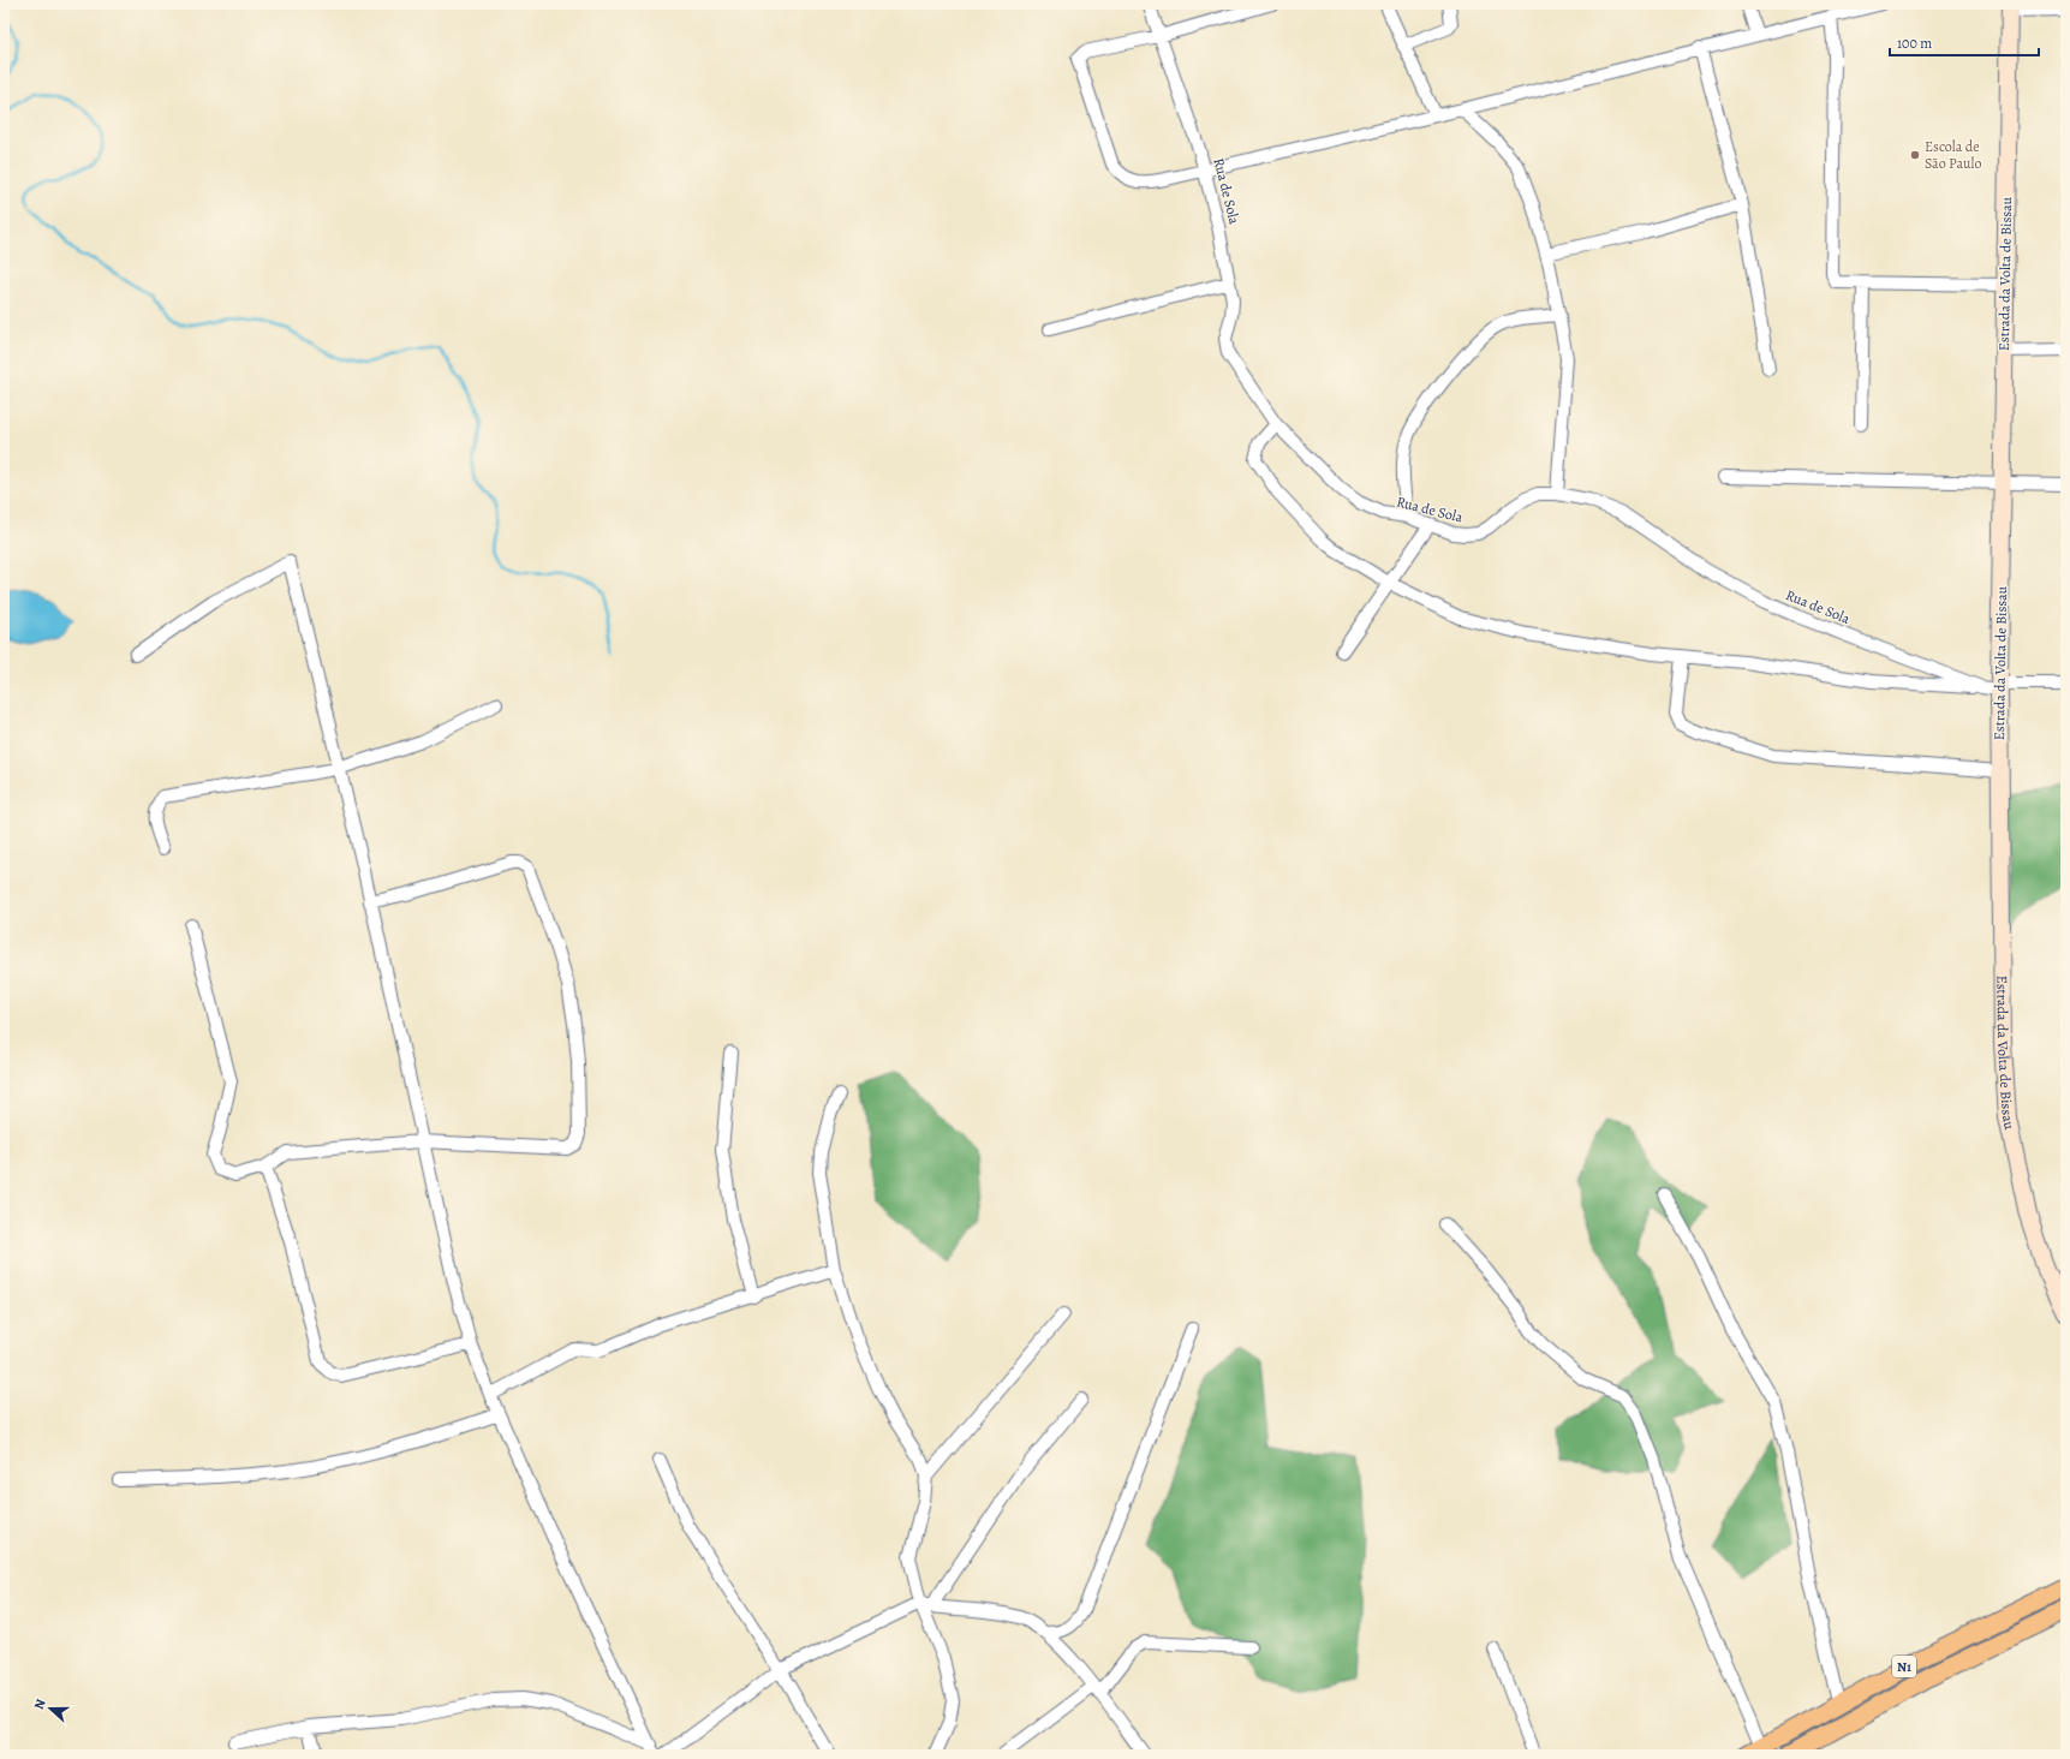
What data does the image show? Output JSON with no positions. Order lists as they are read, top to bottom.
{
  "streets": {
    "main road": ["Estrada da Volta de Bissau", "N1"],
    "street": ["Rua de Sola"]
  },
  "crossings": [
    ["Rua de Sola", "Estrada da Volta de Bissau"]
  ],
  "places": ["Escola de São Paulo"],
  "scale_bar": "100 m",
  "north": "left"
}
